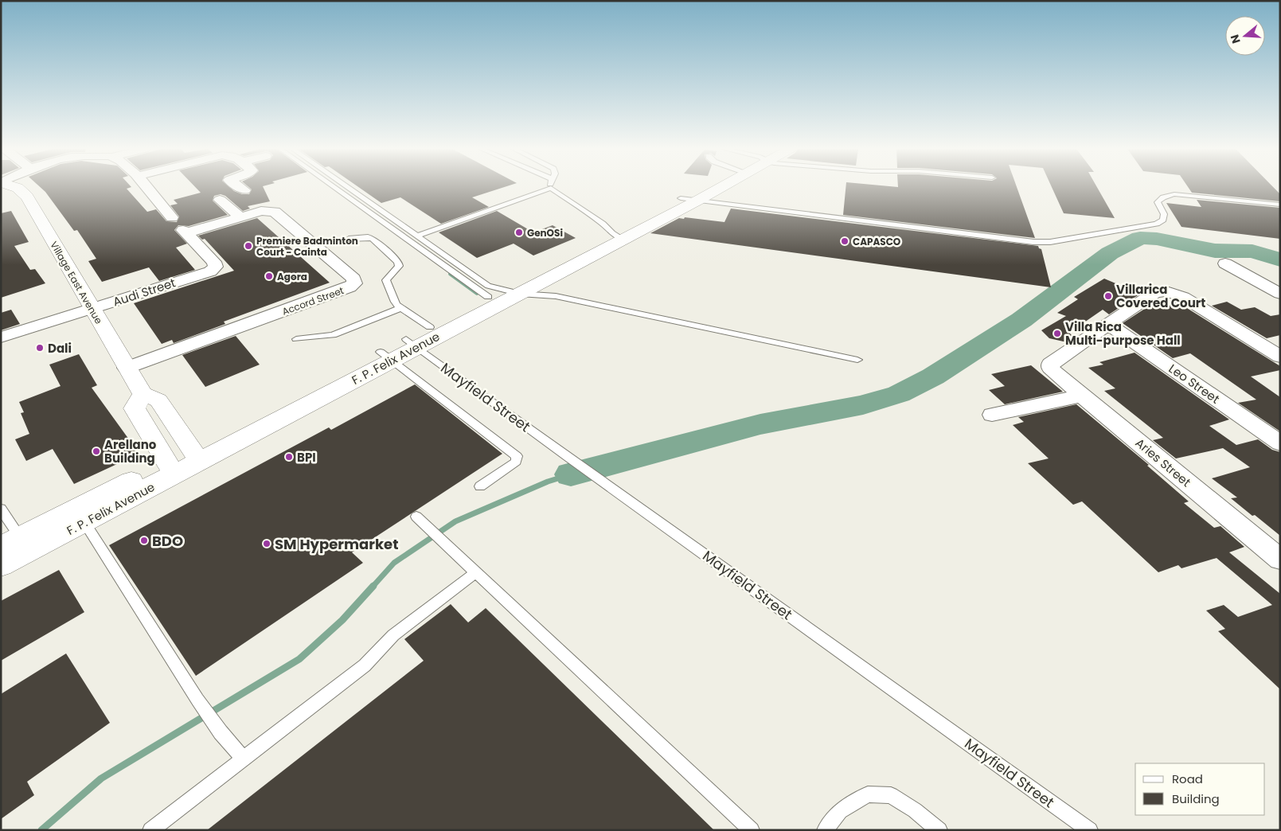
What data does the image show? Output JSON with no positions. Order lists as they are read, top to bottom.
{
  "streets": {
    "main road": ["Village East Avenue", "F. P. Felix Avenue"],
    "street": [
      "Audi Street",
      "Accord Street",
      "Leo Street",
      "Aries Street"
    ],
    "lane": ["Mayfield Street"]
  },
  "crossings": [
    ["Village East Avenue", "Audi Street"],
    ["Village East Avenue", "Accord Street"],
    ["Audi Street", "Accord Street"],
    ["F. P. Felix Avenue", "Mayfield Street"],
    ["Leo Street", "Aries Street"]
  ],
  "places": [
    "GenOSi",
    "CAPASCO",
    "Premiere Badminton Court - Cainta",
    "Agora",
    "Villarica Covered Court",
    "Villa Rica Multi-purpose Hall",
    "Dali",
    "Arellano Building",
    "BPI",
    "BDO",
    "SM Hypermarket"
  ],
  "legend": ["Road", "Building"],
  "north": "left"
}
